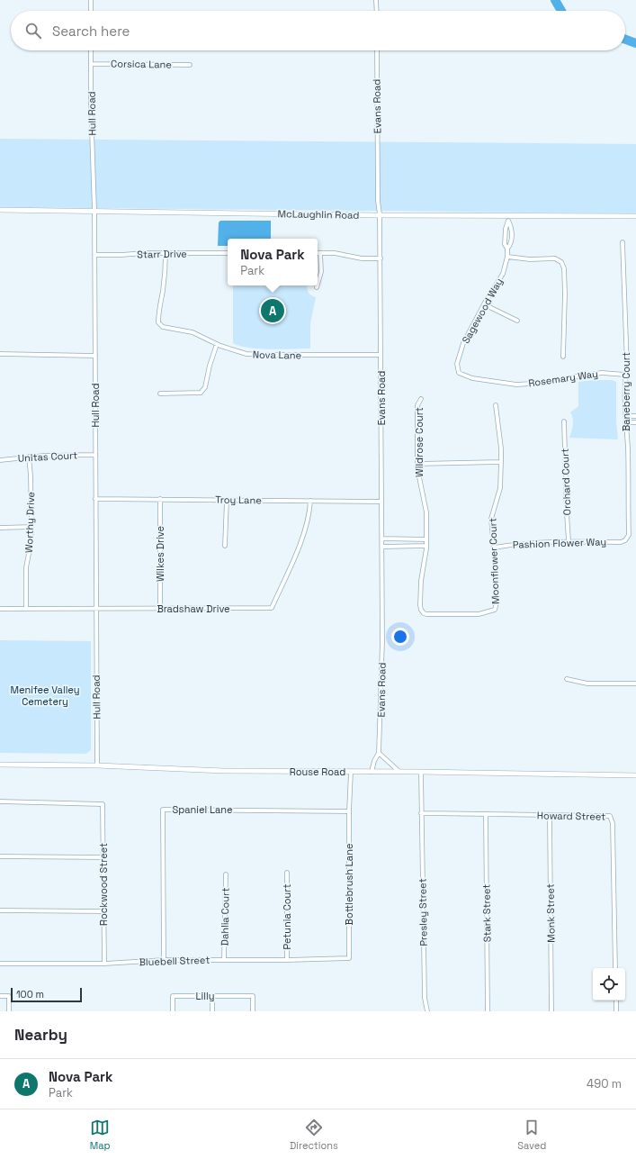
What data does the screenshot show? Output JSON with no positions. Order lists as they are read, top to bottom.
{
  "streets": {
    "street": [
      "Corsica Lane",
      "Evans Road",
      "Hull Road",
      "McLaughlin Road",
      "Starr Drive",
      "Sagewood Way",
      "Nova Lane",
      "Rosemary Way",
      "Baneberry Court",
      "Wildrose Court",
      "Unitas Court",
      "Orchard Court",
      "Troy Lane",
      "Worthy Drive",
      "Pashion Flower Way",
      "Wilkes Drive",
      "Moonflower Court",
      "Bradshaw Drive",
      "Rouse Road",
      "Spaniel Lane",
      "Howard Street",
      "Rockwood Street",
      "Bottlebrush Lane",
      "Presley Street",
      "Stark Street",
      "Monk Street",
      "Dahlia Court",
      "Petunia Court",
      "Bluebell Street",
      "Lilly"
    ]
  },
  "crossings": [
    ["Corsica Lane", "Hull Road"],
    ["Evans Road", "McLaughlin Road"],
    ["Evans Road", "Nova Lane"],
    ["Evans Road", "Troy Lane"],
    ["Evans Road", "Rouse Road"],
    ["Hull Road", "McLaughlin Road"],
    ["Hull Road", "Starr Drive"],
    ["Hull Road", "Unitas Court"],
    ["Hull Road", "Troy Lane"],
    ["Hull Road", "Bradshaw Drive"],
    ["Hull Road", "Rouse Road"],
    ["McLaughlin Road", "Sagewood Way"],
    ["Starr Drive", "Nova Lane"],
    ["Sagewood Way", "Rosemary Way"],
    ["Rosemary Way", "Baneberry Court"],
    ["Baneberry Court", "Pashion Flower Way"],
    ["Wildrose Court", "Moonflower Court"],
    ["Unitas Court", "Worthy Drive"],
    ["Orchard Court", "Pashion Flower Way"],
    ["Troy Lane", "Wilkes Drive"],
    ["Troy Lane", "Bradshaw Drive"],
    ["Worthy Drive", "Bradshaw Drive"],
    ["Pashion Flower Way", "Moonflower Court"],
    ["Wilkes Drive", "Bradshaw Drive"],
    ["Rouse Road", "Bottlebrush Lane"],
    ["Rouse Road", "Presley Street"],
    ["Spaniel Lane", "Bottlebrush Lane"],
    ["Spaniel Lane", "Bluebell Street"],
    ["Howard Street", "Presley Street"],
    ["Howard Street", "Stark Street"],
    ["Howard Street", "Monk Street"],
    ["Rockwood Street", "Bluebell Street"],
    ["Bottlebrush Lane", "Bluebell Street"],
    ["Dahlia Court", "Bluebell Street"],
    ["Petunia Court", "Bluebell Street"]
  ],
  "parks": ["Menifee Valley Cemetery"],
  "scale_bar": "100 m",
  "page": {
    "search": "Search here",
    "popup": ["Nova Park", "Park"],
    "pins": "A",
    "scale": "100 m",
    "heading": "Nearby",
    "list": [
      {
        "mark": "A",
        "name": "Nova Park",
        "note": "Park",
        "value": "490 m"
      }
    ],
    "nav": ["Map", "Directions", "Saved"]
  }
}
